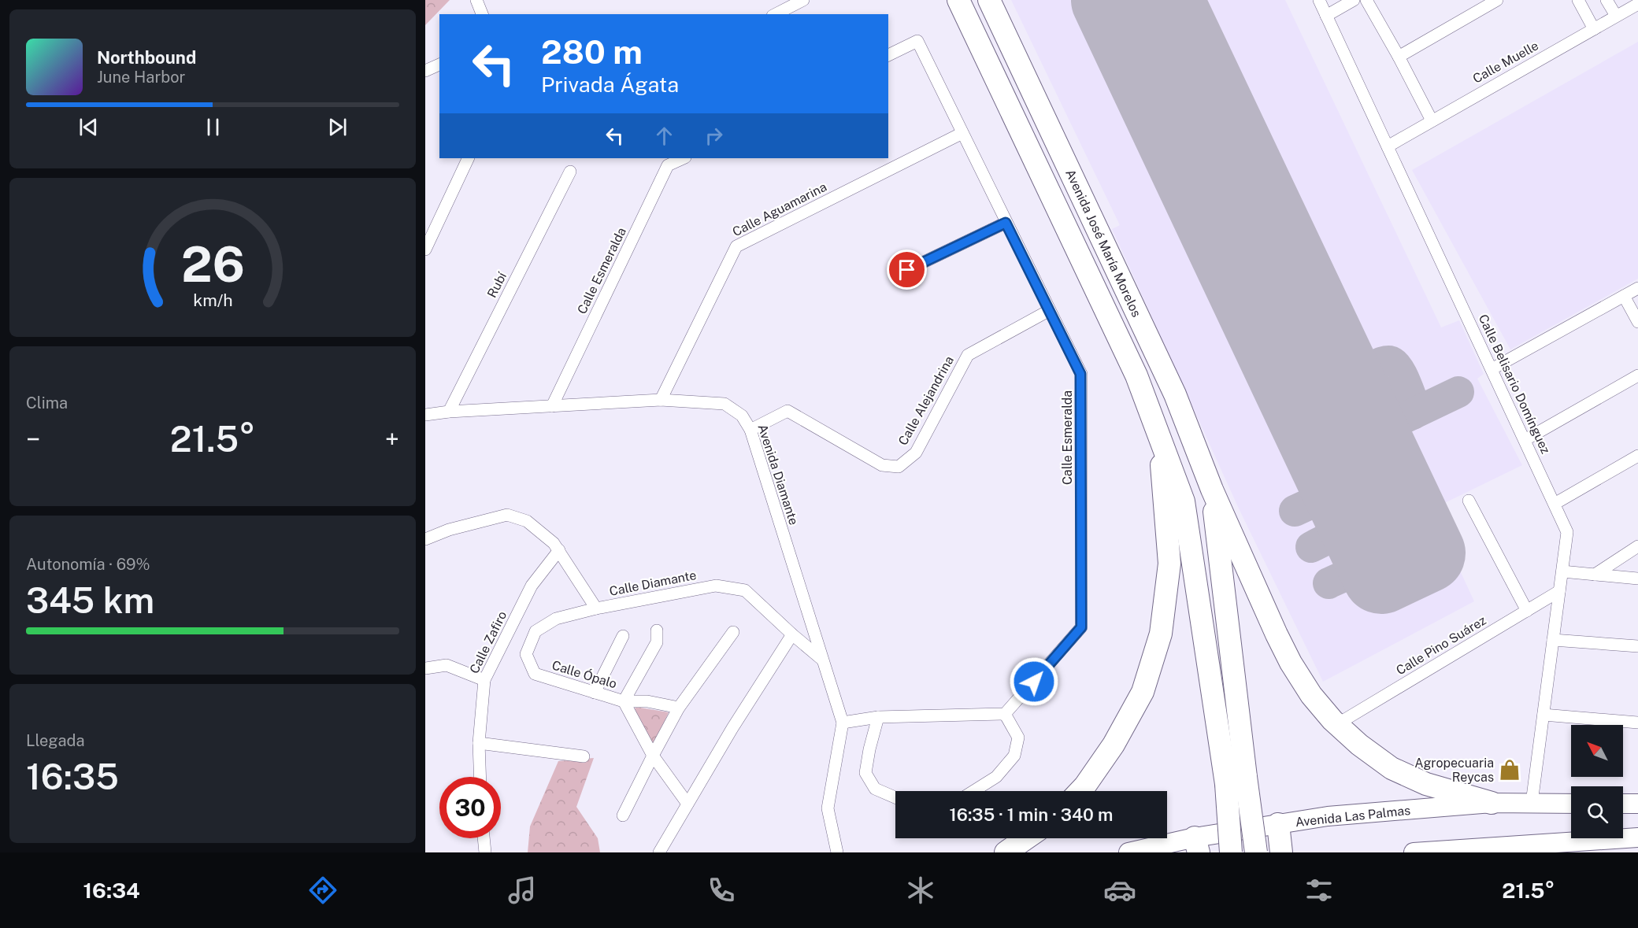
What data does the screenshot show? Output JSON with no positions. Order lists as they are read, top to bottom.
{
  "streets": {
    "highway": ["Avenida José María Morelos"],
    "main road": ["Avenida Las Palmas"],
    "street": [
      "Calle Muelle",
      "Calle Aguamarina",
      "Calle Esmeralda",
      "Rubí",
      "Calle Belisario Domínguez",
      "Calle Alejandrina",
      "Avenida Diamante",
      "Calle Diamante",
      "Calle Zafiro",
      "Calle Pino Suárez",
      "Calle Ópalo"
    ]
  },
  "crossings": [
    ["Calle Muelle", "Calle Belisario Domínguez"],
    ["Calle Aguamarina", "Calle Esmeralda"],
    ["Calle Aguamarina", "Avenida Diamante"],
    ["Calle Esmeralda", "Calle Alejandrina"],
    ["Calle Esmeralda", "Avenida Diamante"],
    ["Rubí", "Avenida Diamante"],
    ["Calle Belisario Domínguez", "Calle Pino Suárez"],
    ["Calle Belisario Domínguez", "Avenida Las Palmas"],
    ["Calle Alejandrina", "Avenida Diamante"],
    ["Avenida Diamante", "Calle Diamante"],
    ["Calle Diamante", "Calle Zafiro"],
    ["Calle Diamante", "Calle Ópalo"]
  ],
  "places": {
    "shop": ["Agropecuaria Reycas"]
  },
  "north": "top left",
  "page": {
    "turn": ["280 m", "Privada Ágata"],
    "song": ["Northbound", "June Harbor"],
    "tile": [
      "Clima",
      ["Autonomía · 69%", "345 km"],
      ["Llegada", "16:35"]
    ],
    "heat": ["−", "21.5°", "+"],
    "limit": "30",
    "trip": "16:35 · 1 min · 340 m",
    "tabs": ["16:34", "21.5°"],
    "gauge": ["26", "km/h"]
  }
}
